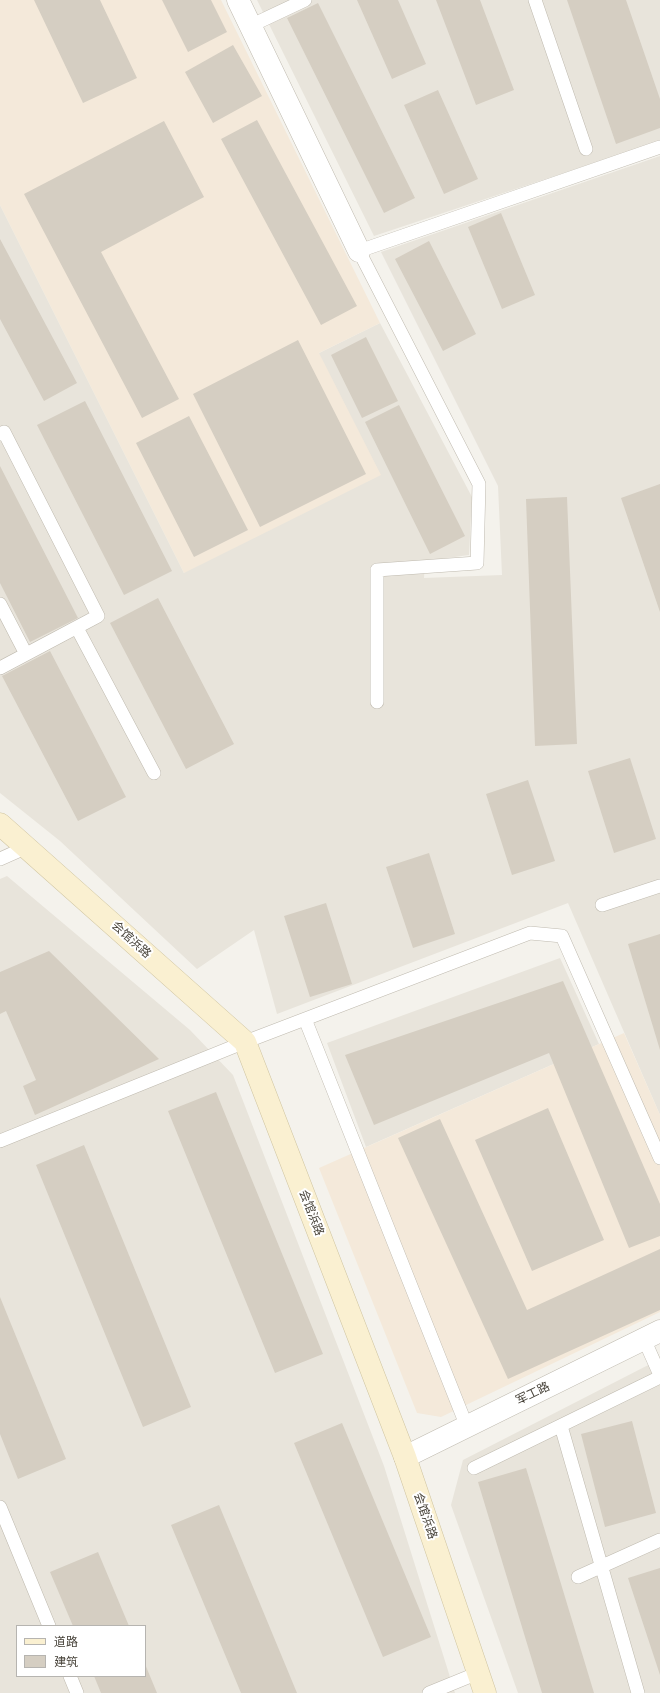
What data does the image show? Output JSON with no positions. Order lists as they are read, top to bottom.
{
  "streets": {
    "street": ["会馆浜路", "军工路"]
  },
  "crossings": [
    ["会馆浜路", "军工路"]
  ],
  "legend": ["道路", "建筑"]
}
